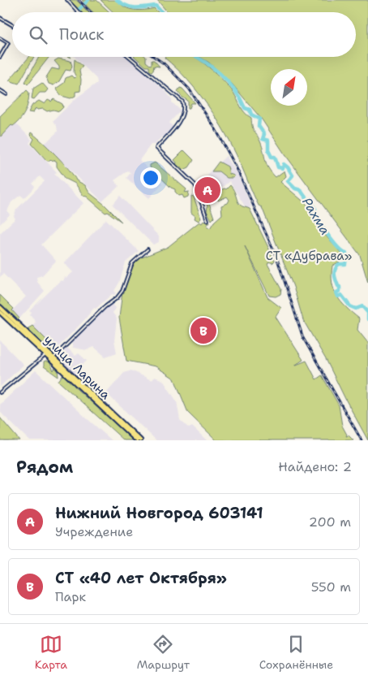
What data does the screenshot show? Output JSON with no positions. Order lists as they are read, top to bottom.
{
  "streets": {
    "main road": ["улица Ларина"]
  },
  "water": ["Рахма"],
  "parks": ["СТ «Дубрава»"],
  "north": "top right",
  "page": {
    "search": "Поиск",
    "pins": ["A", "B"],
    "heading": ["Рядом", "Найдено: 2"],
    "list": [
      {
        "mark": "A",
        "name": "Нижний Новгород 603141",
        "note": "Учреждение",
        "value": "200 m"
      },
      {
        "mark": "B",
        "name": "СТ «40 лет Октября»",
        "note": "Парк",
        "value": "550 m"
      }
    ],
    "nav": ["Карта", "Маршрут", "Сохранённые"]
  }
}
